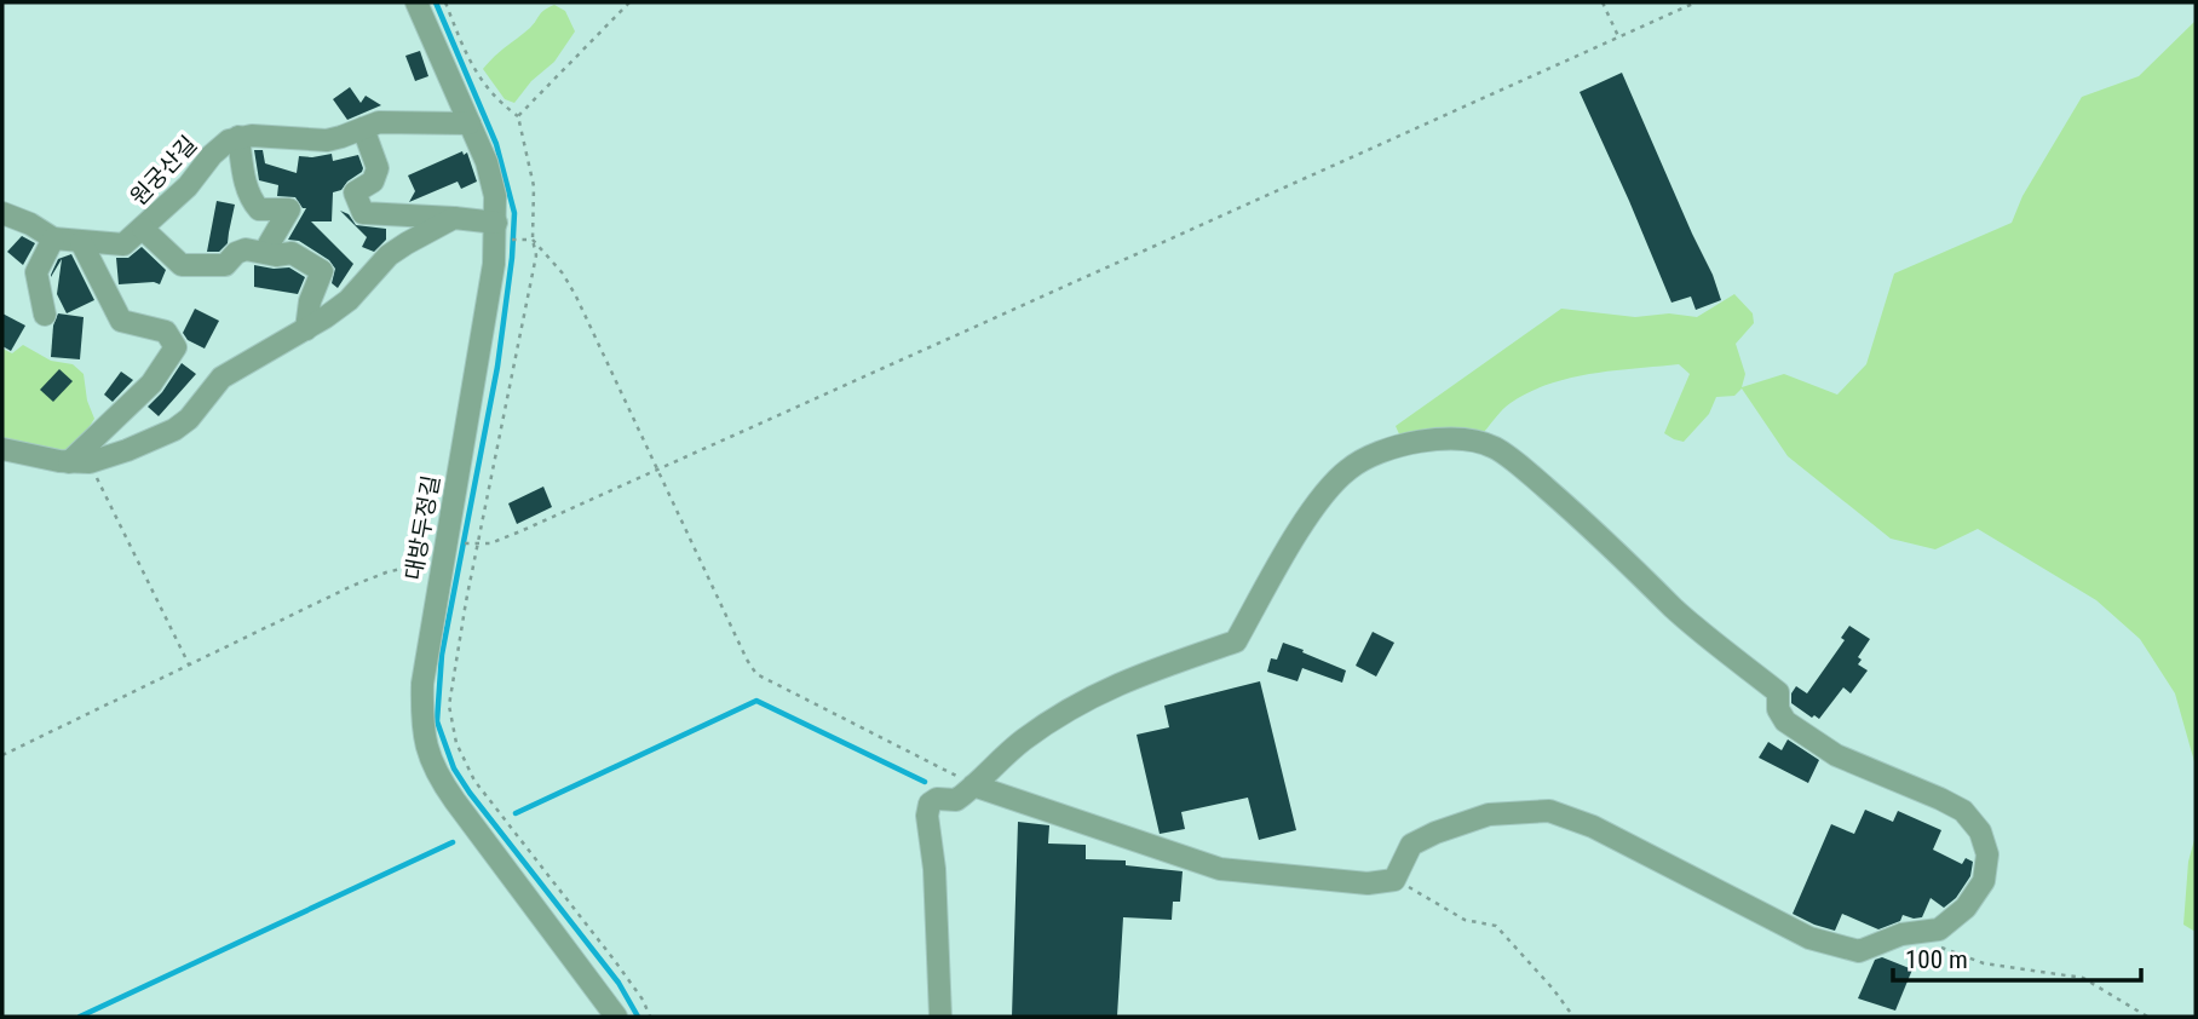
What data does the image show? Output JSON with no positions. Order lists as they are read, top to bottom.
{
  "streets": {
    "street": ["원궁산길", "대방두정길"]
  },
  "scale_bar": "100 m"
}
